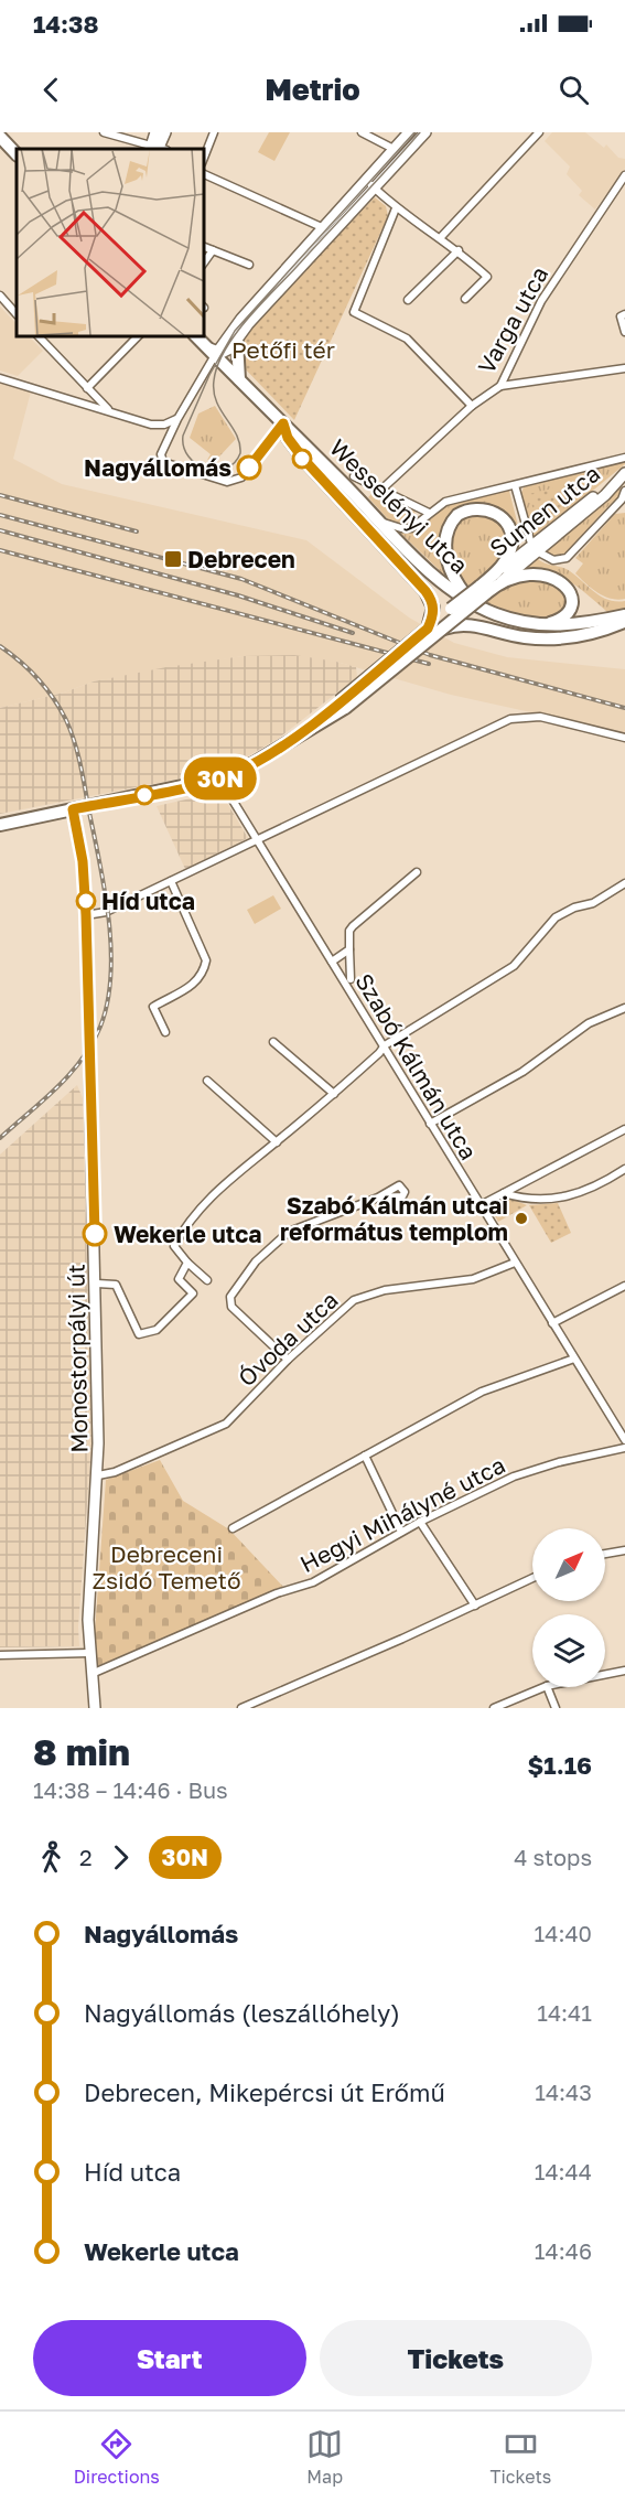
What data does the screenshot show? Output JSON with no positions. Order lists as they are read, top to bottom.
{
  "streets": {
    "main road": ["Wesselényi utca"],
    "street": [
      "Varga utca",
      "Sumen utca",
      "Szabó Kálmán utca",
      "Óvoda utca",
      "Monostorpályi út",
      "Hegyi Mihályné utca"
    ]
  },
  "crossings": [
    ["Szabó Kálmán utca", "Óvoda utca"],
    ["Óvoda utca", "Monostorpályi út"],
    ["Monostorpályi út", "Hegyi Mihályné utca"]
  ],
  "parks": ["Petőfi tér", "Debreceni Zsidó Temető"],
  "places": {
    "other": [
      "Nagyállomás",
      "Híd utca",
      "Szabó Kálmán utcai református templom",
      "Wekerle utca"
    ],
    "transit": ["Debrecen"]
  },
  "lines": ["bus line 30N"],
  "north": "top right",
  "page": {
    "status": "14:38",
    "header": "Metrio",
    "on_map": "30N",
    "heading": ["8 min", "14:38 – 14:46 · Bus", "$1.16"],
    "legs": ["2", "30N", "4 stops"],
    "list": [
      {
        "name": "Nagyállomás",
        "value": "14:40"
      },
      {
        "name": "Nagyállomás (leszállóhely)",
        "value": "14:41"
      },
      {
        "name": "Debrecen, Mikepércsi út Erőmű",
        "value": "14:43"
      },
      {
        "name": "Híd utca",
        "value": "14:44"
      },
      {
        "name": "Wekerle utca",
        "value": "14:46"
      }
    ],
    "buttons": ["Start", "Tickets"],
    "tabs": ["Directions", "Map", "Tickets"]
  }
}
